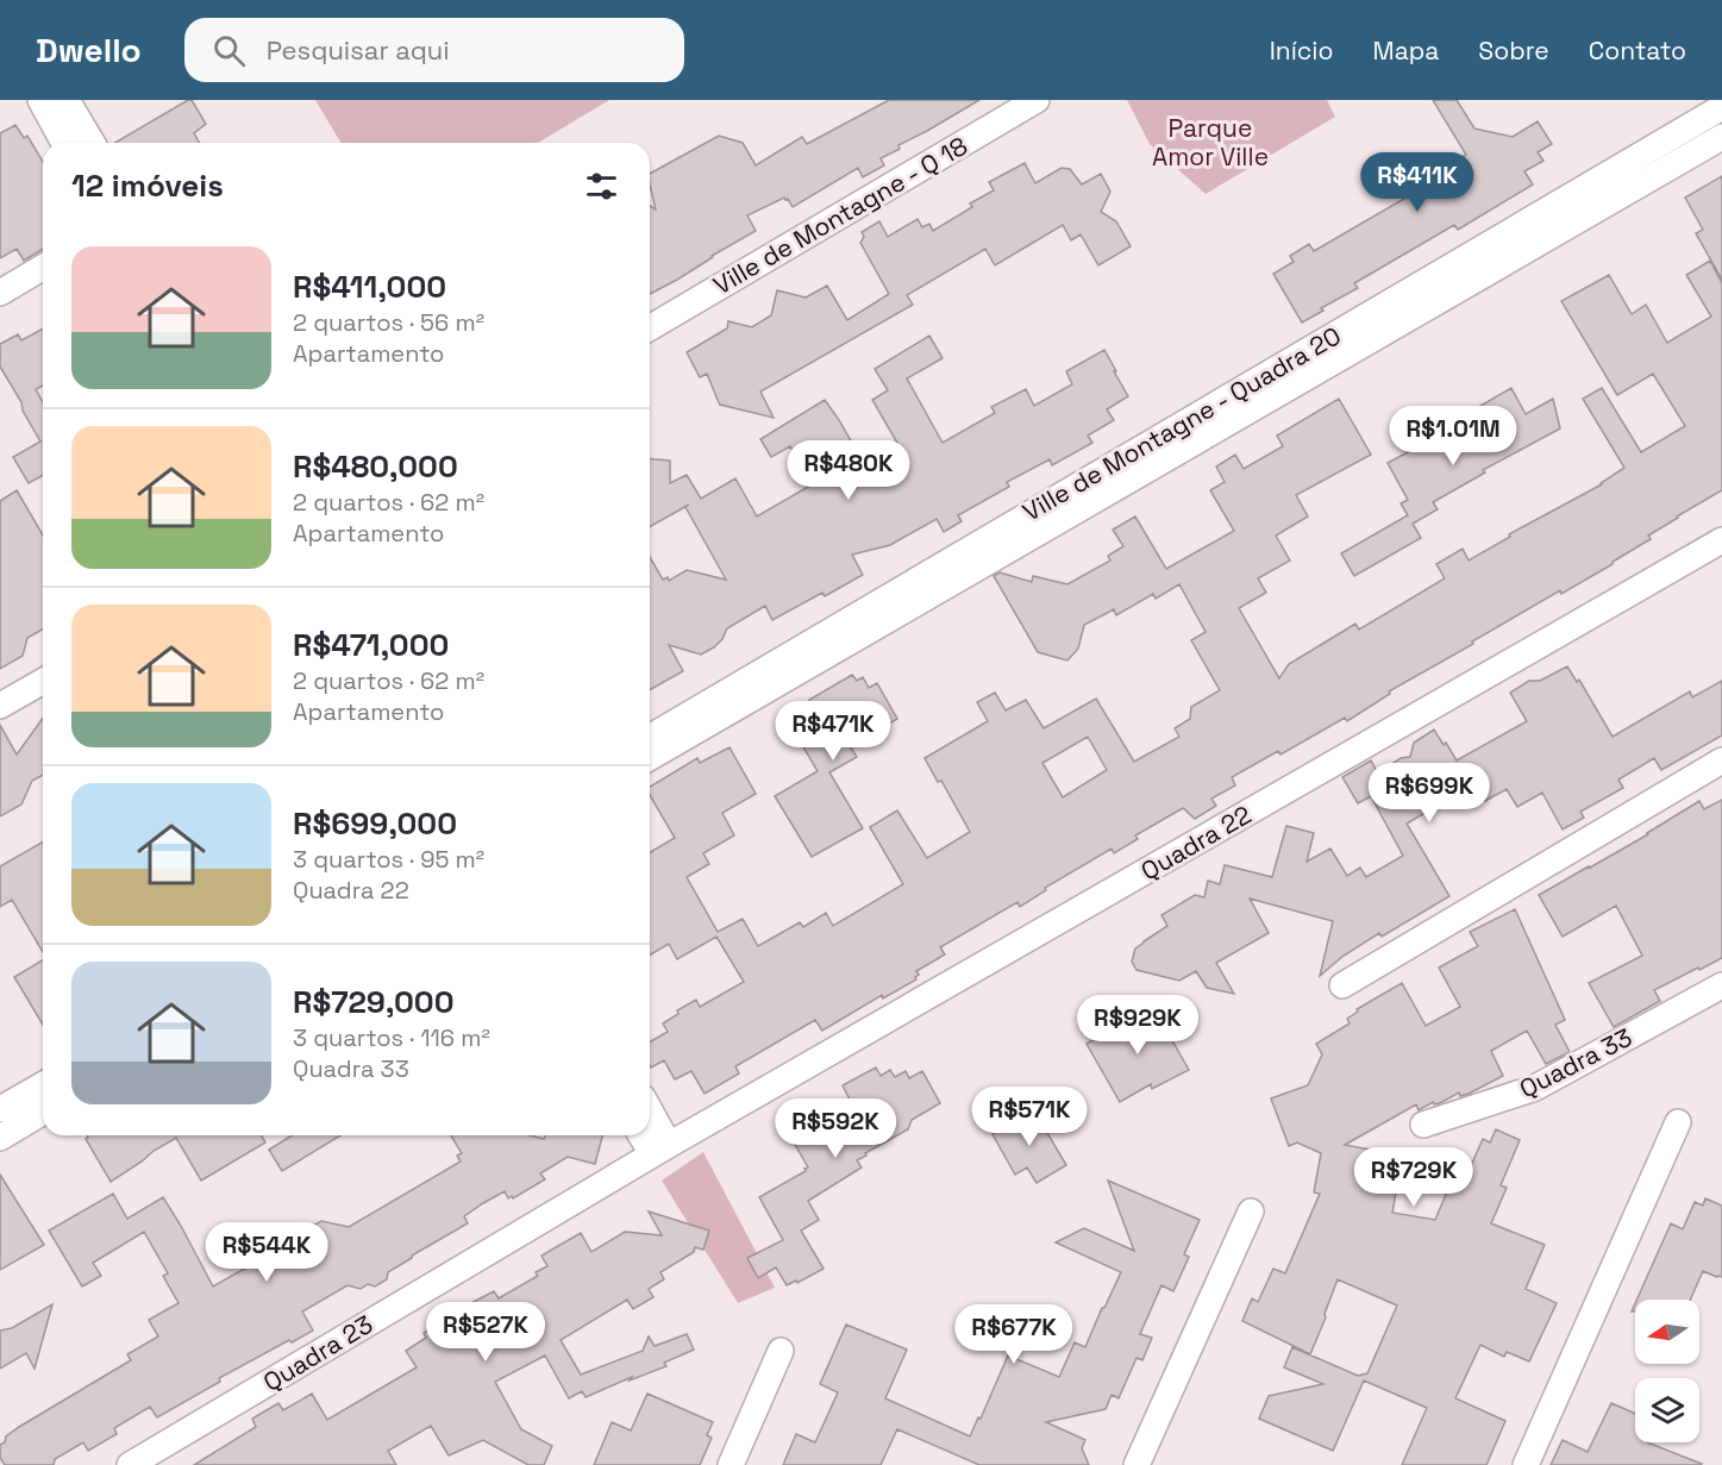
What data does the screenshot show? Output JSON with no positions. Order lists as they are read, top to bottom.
{
  "streets": {
    "street": [
      "Ville de Montagne - Q 18",
      "Ville de Montagne - Quadra 20",
      "Quadra 22",
      "Quadra 33",
      "Quadra 23"
    ]
  },
  "crossings": [
    ["Quadra 22", "Quadra 23"]
  ],
  "parks": ["Parque Amor Ville"],
  "north": "left",
  "page": {
    "header": "Dwello",
    "search": "Pesquisar aqui",
    "nav": [
      "Início",
      "Mapa",
      "Sobre",
      "Contato"
    ],
    "heading": "12 imóveis",
    "price": [
      "R$411K",
      "R$1.01M",
      "R$480K",
      "R$471K",
      "R$699K",
      "R$929K",
      "R$571K",
      "R$592K",
      "R$729K",
      "R$544K",
      "R$527K",
      "R$677K"
    ],
    "list": [
      {
        "name": "R$411,000",
        "note": "2 quartos · 56 m² · Apartamento"
      },
      {
        "name": "R$480,000",
        "note": "2 quartos · 62 m² · Apartamento"
      },
      {
        "name": "R$471,000",
        "note": "2 quartos · 62 m² · Apartamento"
      },
      {
        "name": "R$699,000",
        "note": "3 quartos · 95 m² · Quadra 22"
      },
      {
        "name": "R$729,000",
        "note": "3 quartos · 116 m² · Quadra 33"
      }
    ]
  }
}
